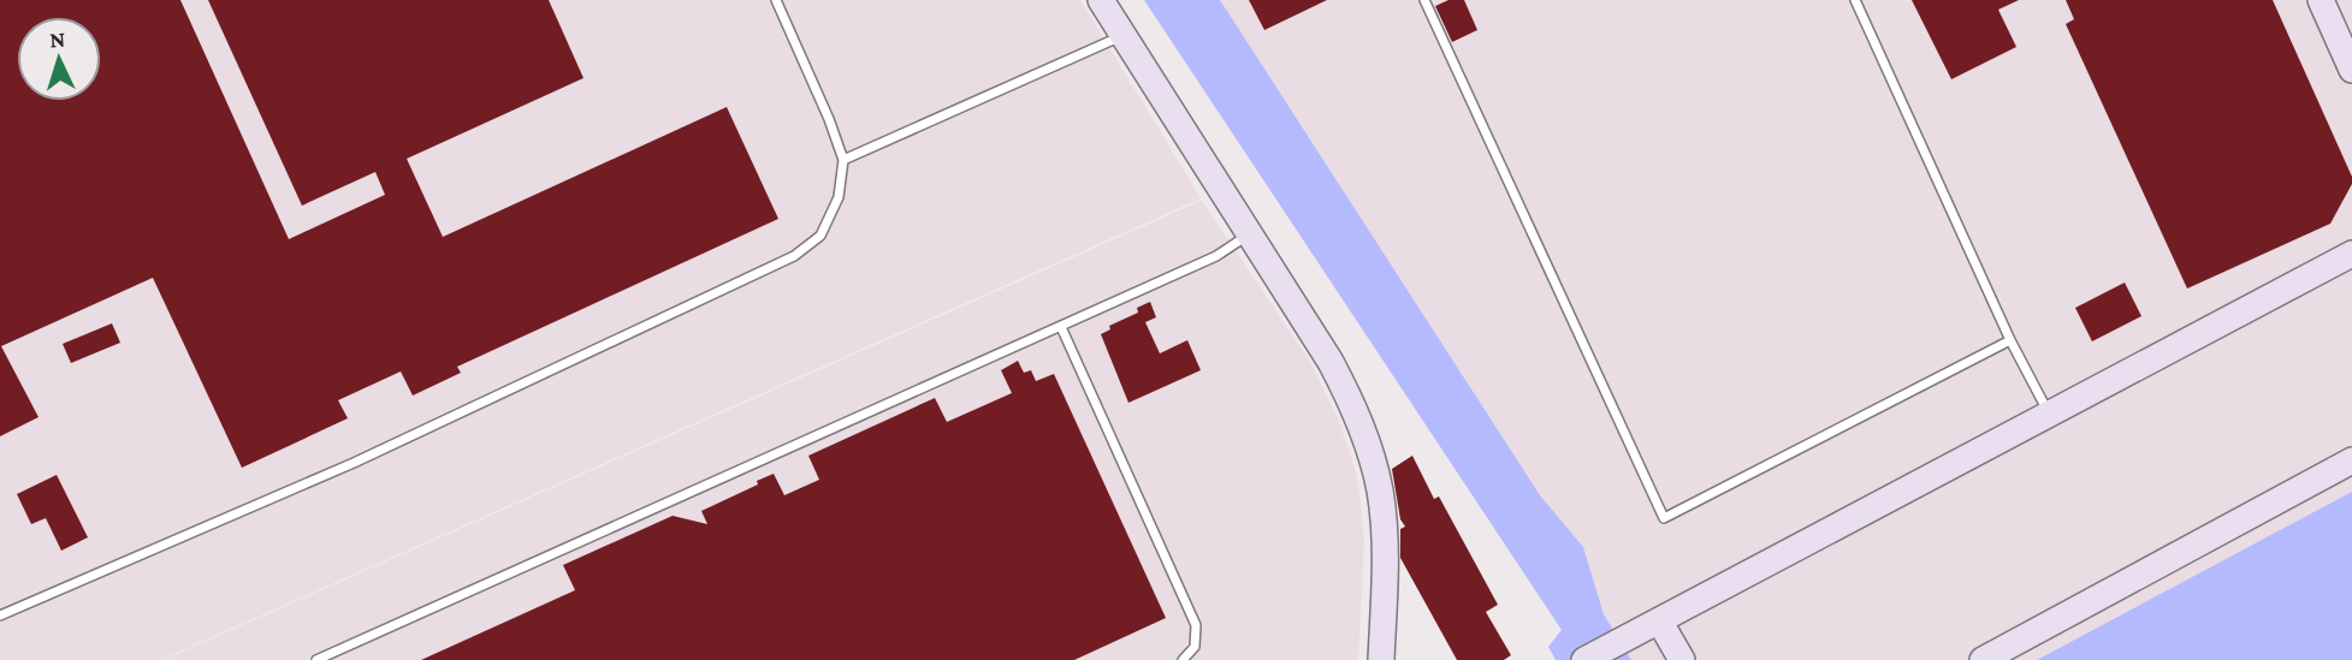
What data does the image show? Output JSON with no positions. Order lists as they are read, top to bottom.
{
  "north": "top"
}
